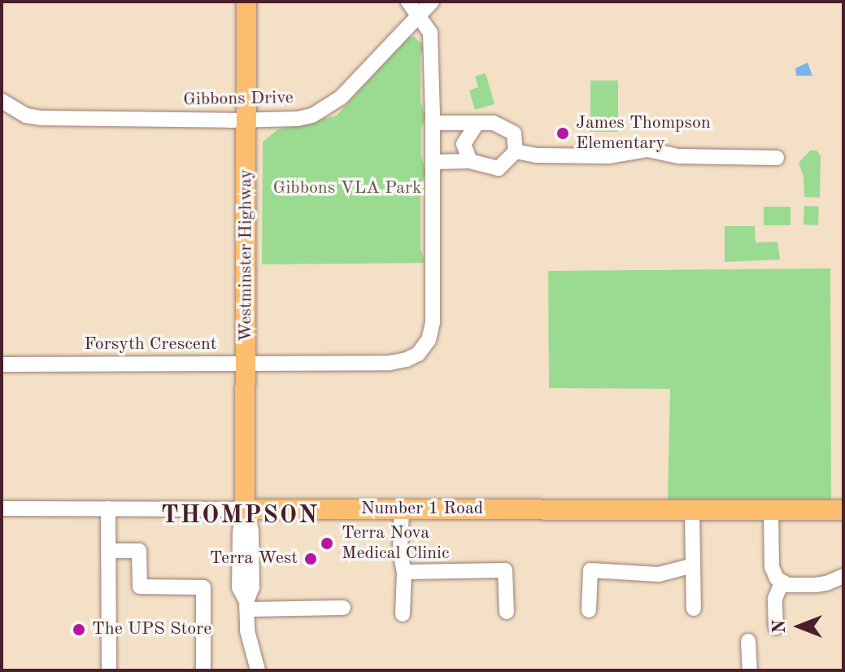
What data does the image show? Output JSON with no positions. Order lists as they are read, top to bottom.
{
  "streets": {
    "main road": ["Westminster Highway", "Number 1 Road"],
    "street": ["Gibbons Drive", "Forsyth Crescent"]
  },
  "crossings": [
    ["Gibbons Drive", "Westminster Highway"],
    ["Gibbons Drive", "Forsyth Crescent"],
    ["Westminster Highway", "Forsyth Crescent"],
    ["Westminster Highway", "Number 1 Road"]
  ],
  "districts": ["THOMPSON"],
  "parks": ["Gibbons VLA Park"],
  "places": [
    "James Thompson Elementary",
    "Terra Nova Medical Clinic",
    "Terra West",
    "The UPS Store"
  ],
  "north": "left"
}
